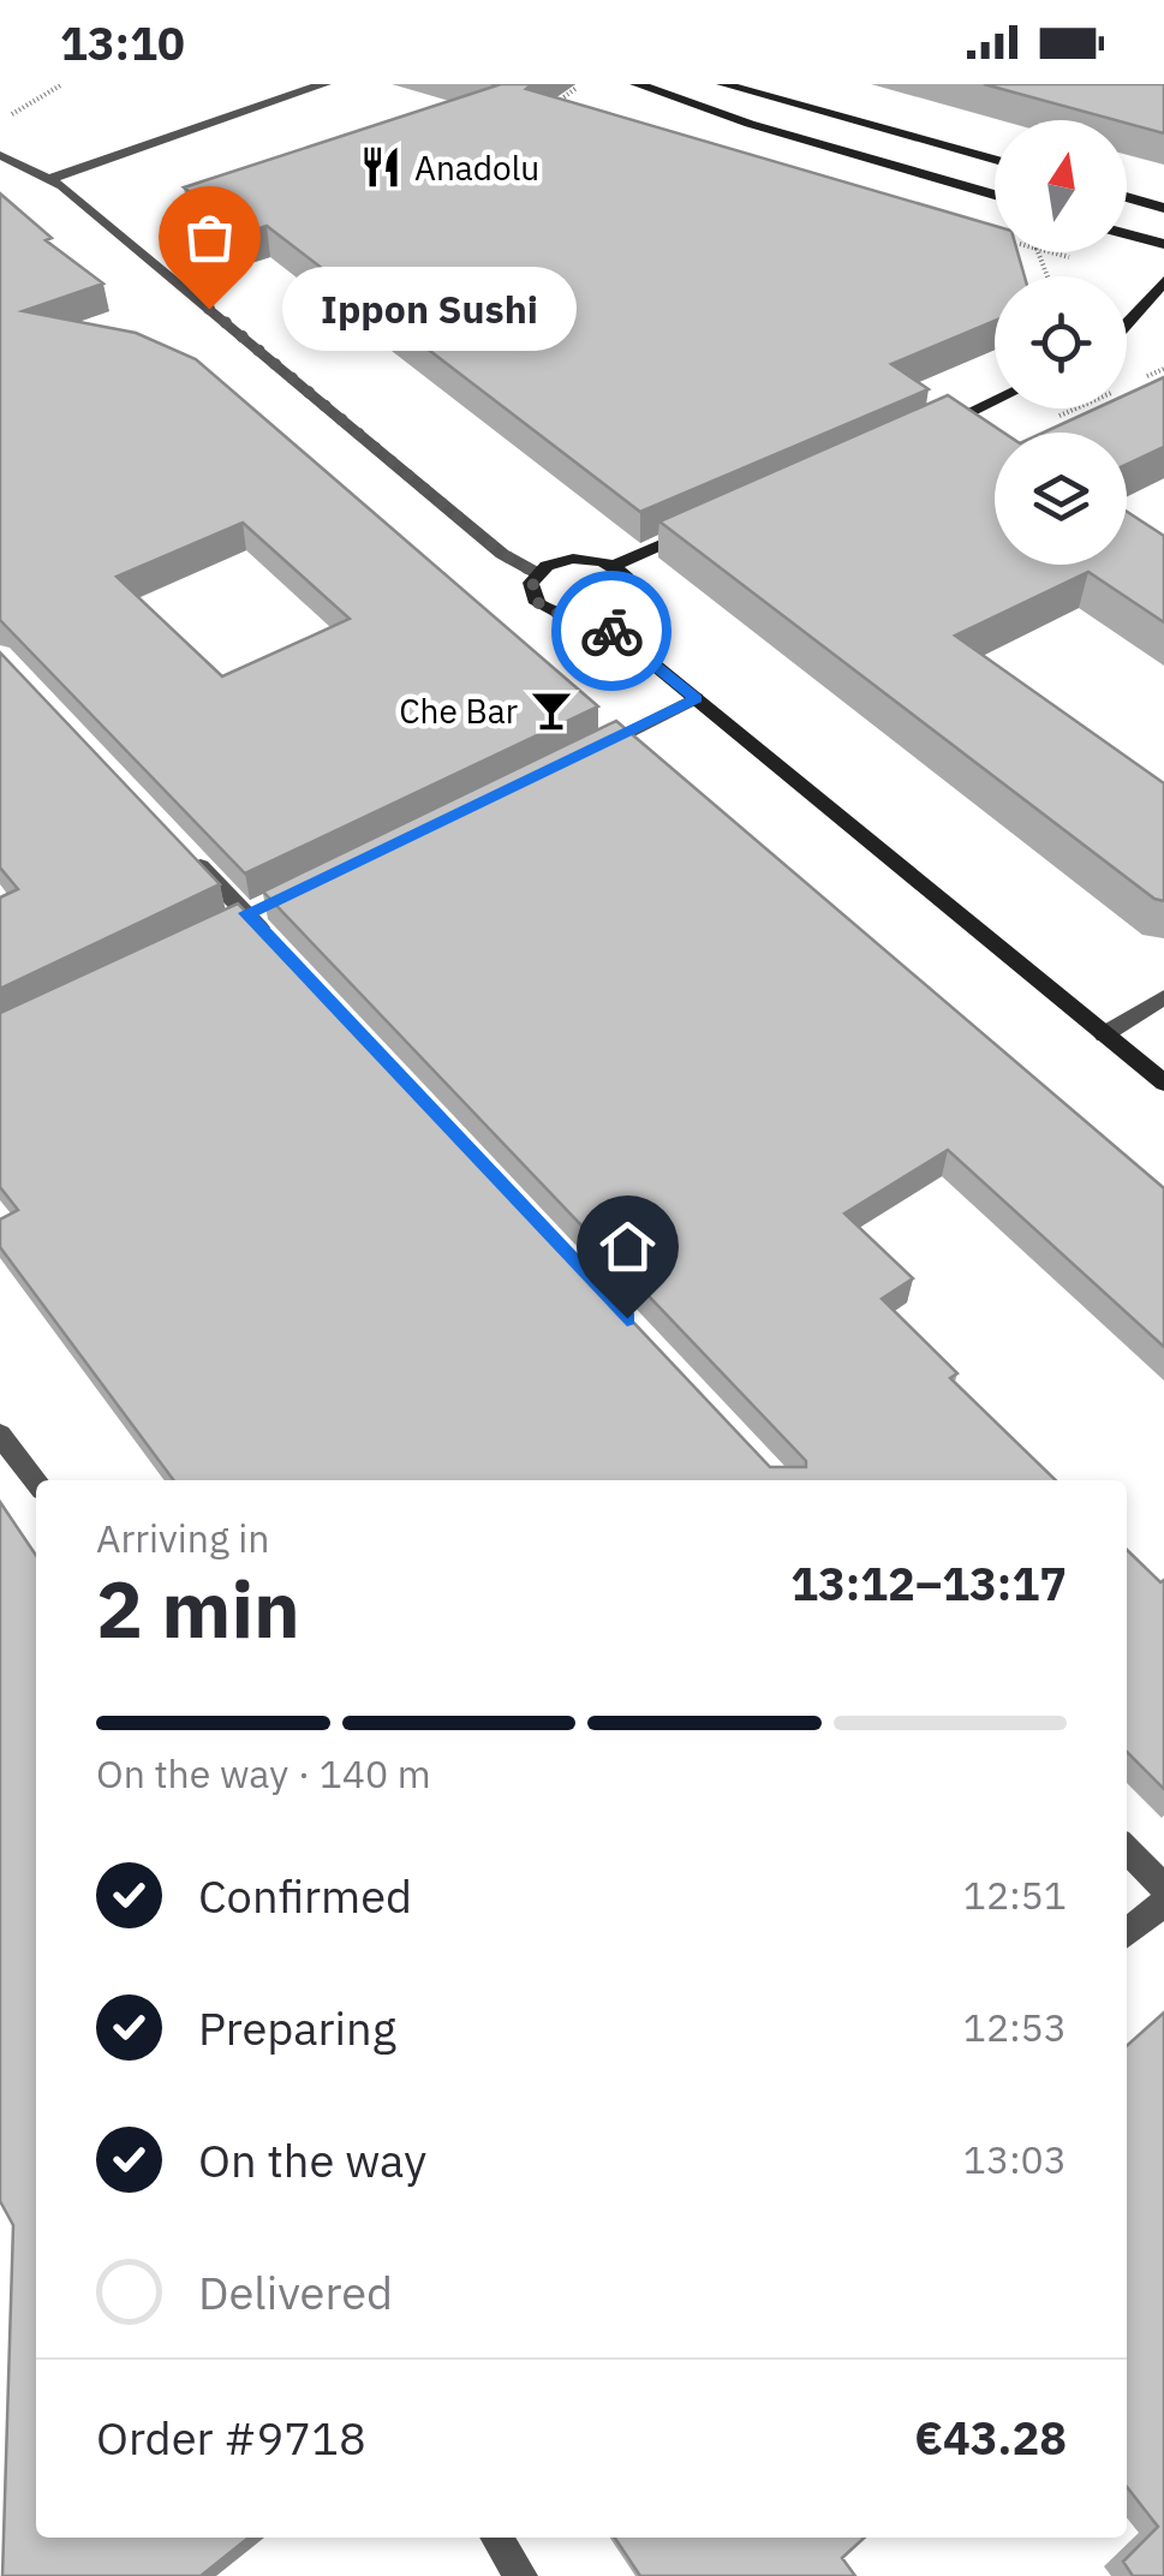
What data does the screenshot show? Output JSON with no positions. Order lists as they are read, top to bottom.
{
  "places": {
    "restaurant": ["Anadolu"],
    "other": ["Ippon Sushi"],
    "bar": ["Che Bar"]
  },
  "north": "top",
  "page": {
    "status": "13:10",
    "bubble": "Ippon Sushi",
    "heading": ["2 min", "Arriving in", "13:12–13:17"],
    "panel": ["Order #9718", "€43.28"],
    "bar": "On the way · 140 m",
    "list": [
      ["Confirmed", "12:51"],
      ["Preparing", "12:53"],
      ["On the way", "13:03"],
      "Delivered"
    ]
  }
}
